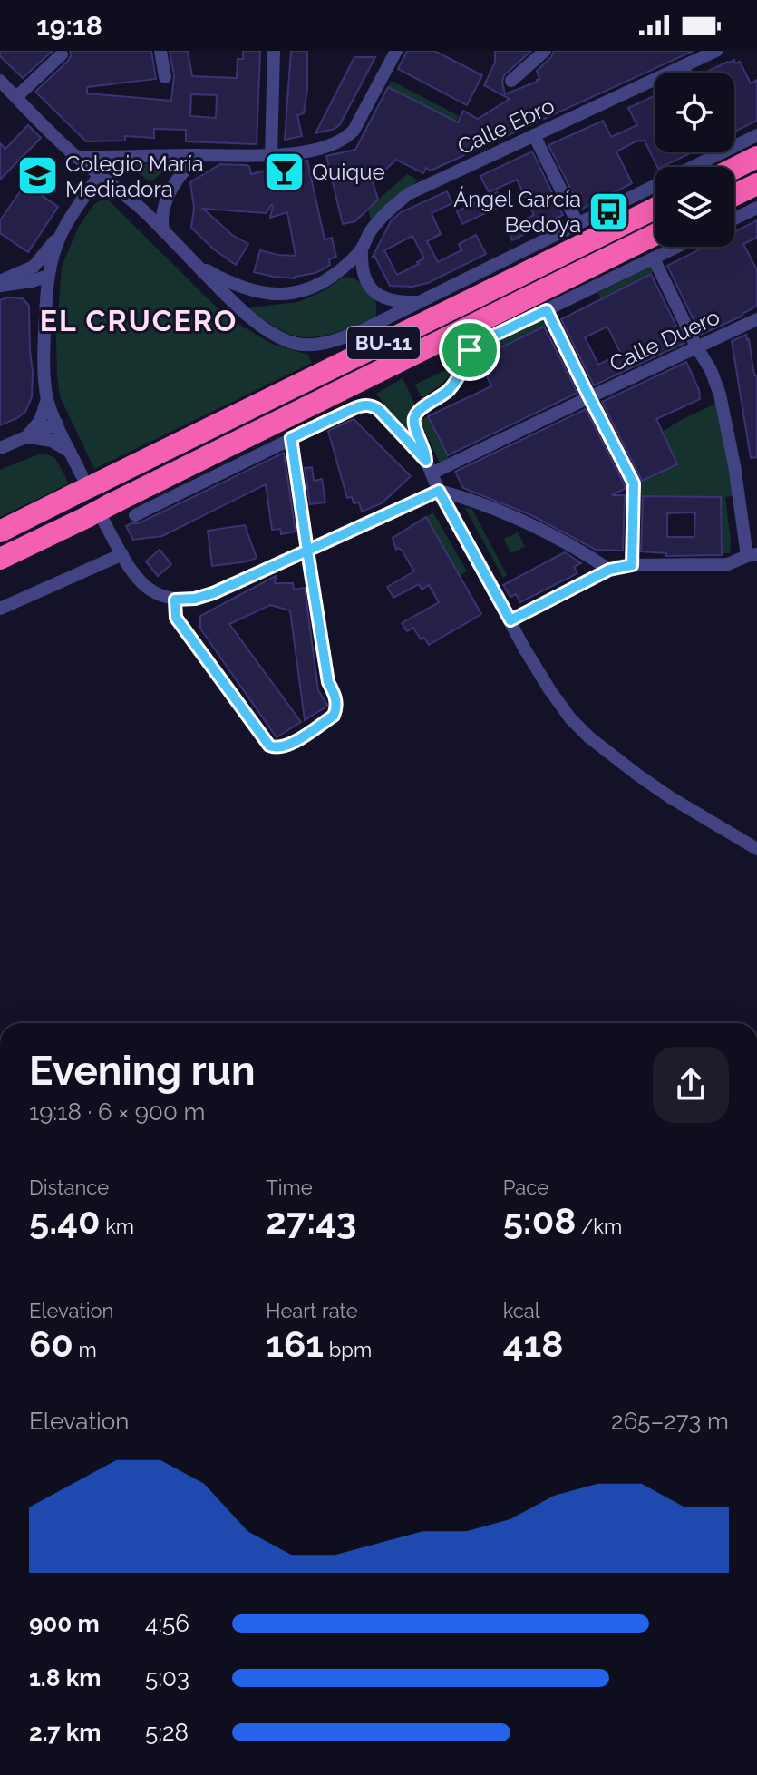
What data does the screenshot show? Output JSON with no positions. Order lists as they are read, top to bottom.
{
  "streets": {
    "highway": ["BU-11"],
    "street": ["Calle Ebro", "Calle Duero"]
  },
  "districts": ["EL CRUCERO"],
  "places": {
    "bar": ["Quique"],
    "school or university": ["Colegio María Mediadora"],
    "bus stop": ["Ángel García Bedoya"]
  },
  "page": {
    "status": "19:18",
    "heading": ["Evening run", "19:18 · 6 × 900 m"],
    "stats": [
      ["Distance", "5.40 km"],
      ["Time", "27:43"],
      ["Pace", "5:08 /km"],
      ["Elevation", "60 m"],
      ["Heart rate", "161 bpm"],
      ["kcal", "418"]
    ],
    "chart": ["Elevation", "265–273 m"],
    "list": [
      {
        "name": "900 m",
        "note": "4:56"
      },
      {
        "name": "1.8 km",
        "note": "5:03"
      },
      {
        "name": "2.7 km",
        "note": "5:28"
      }
    ]
  }
}
